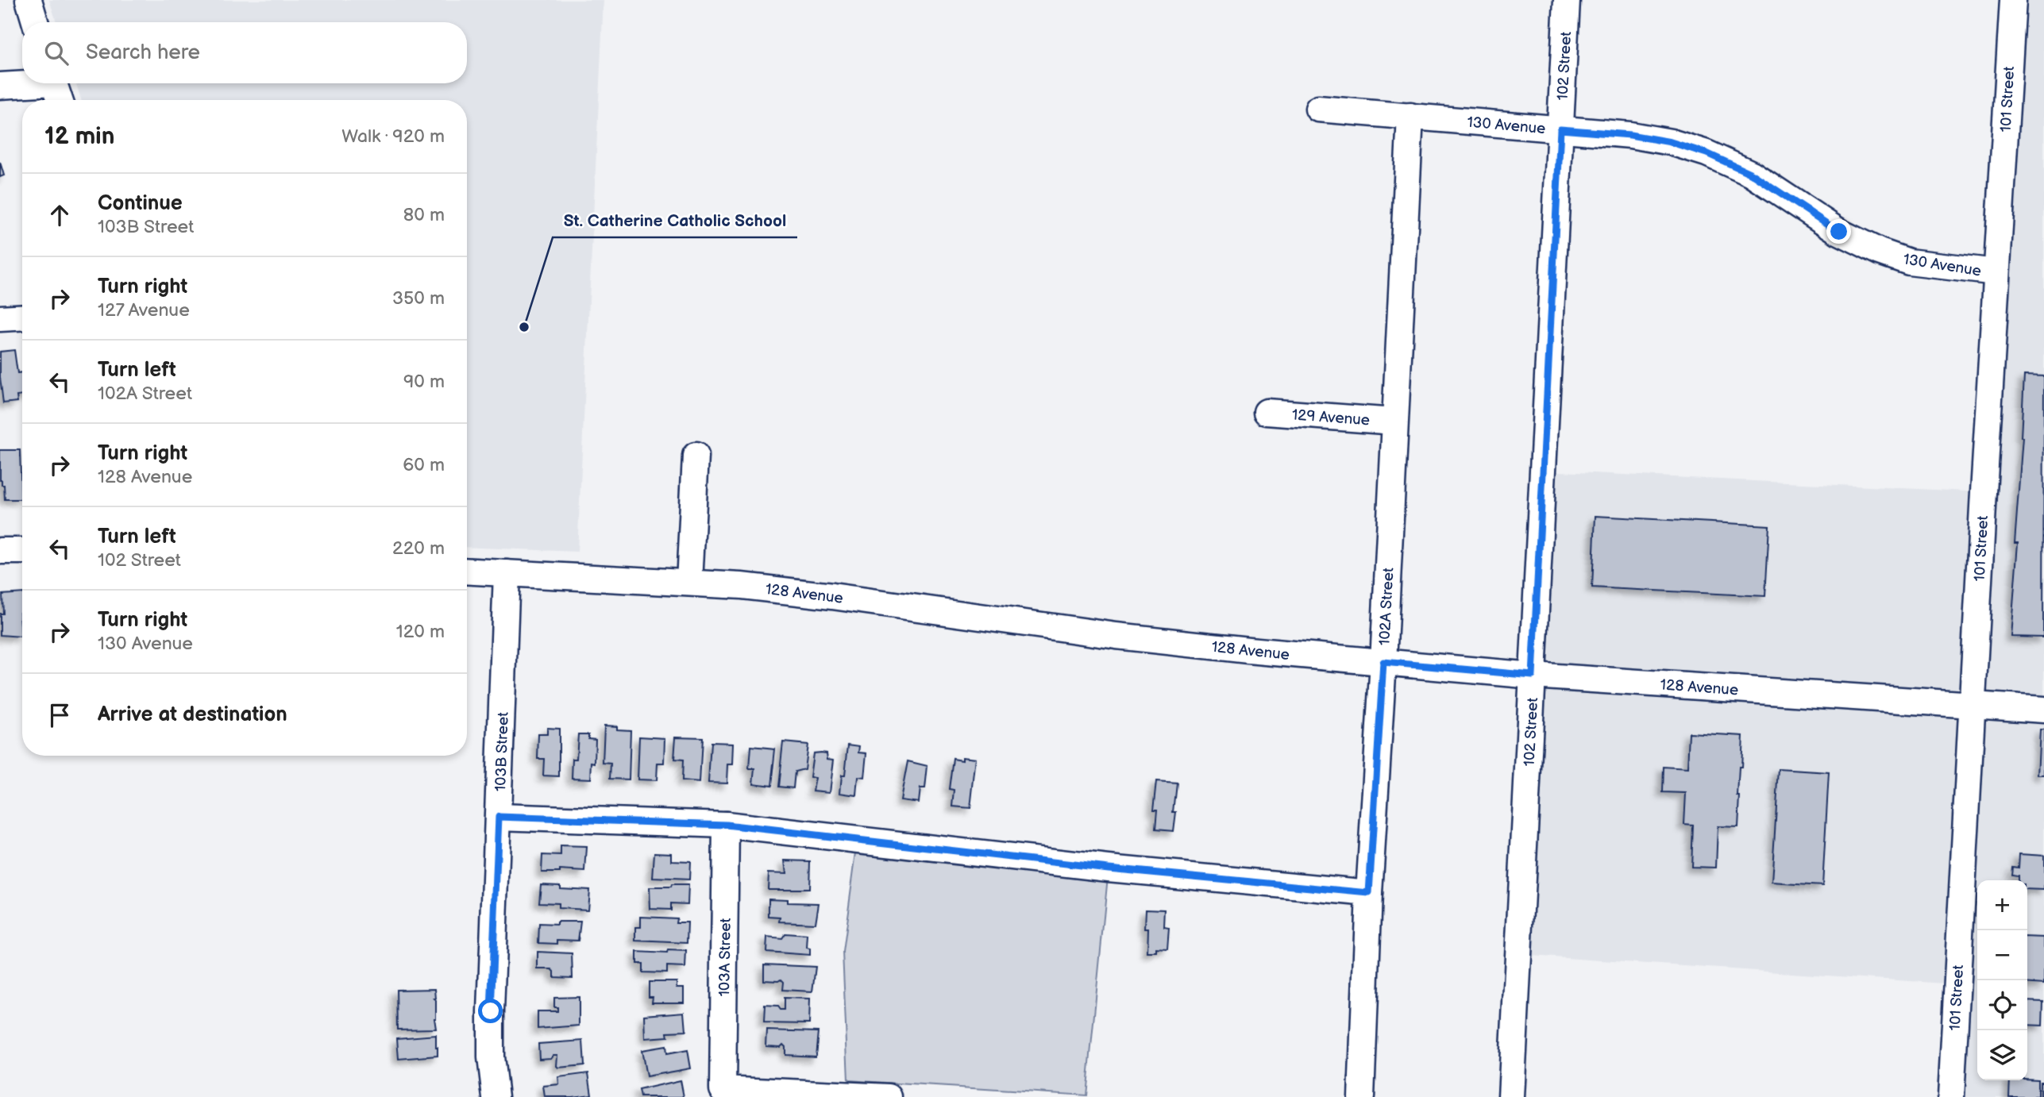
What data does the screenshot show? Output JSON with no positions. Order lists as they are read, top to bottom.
{
  "streets": {
    "street": [
      "102 Street",
      "101 Street",
      "130 Avenue",
      "129 Avenue",
      "128 Avenue",
      "102A Street",
      "103B Street",
      "103A Street"
    ]
  },
  "crossings": [
    ["102 Street", "130 Avenue"],
    ["102 Street", "128 Avenue"],
    ["101 Street", "130 Avenue"],
    ["101 Street", "128 Avenue"],
    ["130 Avenue", "102A Street"],
    ["129 Avenue", "102A Street"],
    ["128 Avenue", "102A Street"],
    ["128 Avenue", "103B Street"]
  ],
  "places": ["St. Catherine Catholic School"],
  "page": {
    "search": "Search here",
    "heading": ["12 min", "Walk · 920 m"],
    "list": [
      ["Continue", "103B Street", "80 m"],
      ["Turn right", "127 Avenue", "350 m"],
      ["Turn left", "102A Street", "90 m"],
      ["Turn right", "128 Avenue", "60 m"],
      ["Turn left", "102 Street", "220 m"],
      ["Turn right", "130 Avenue", "120 m"],
      "Arrive at destination"
    ],
    "map_buttons": ["+", "−"]
  }
}
